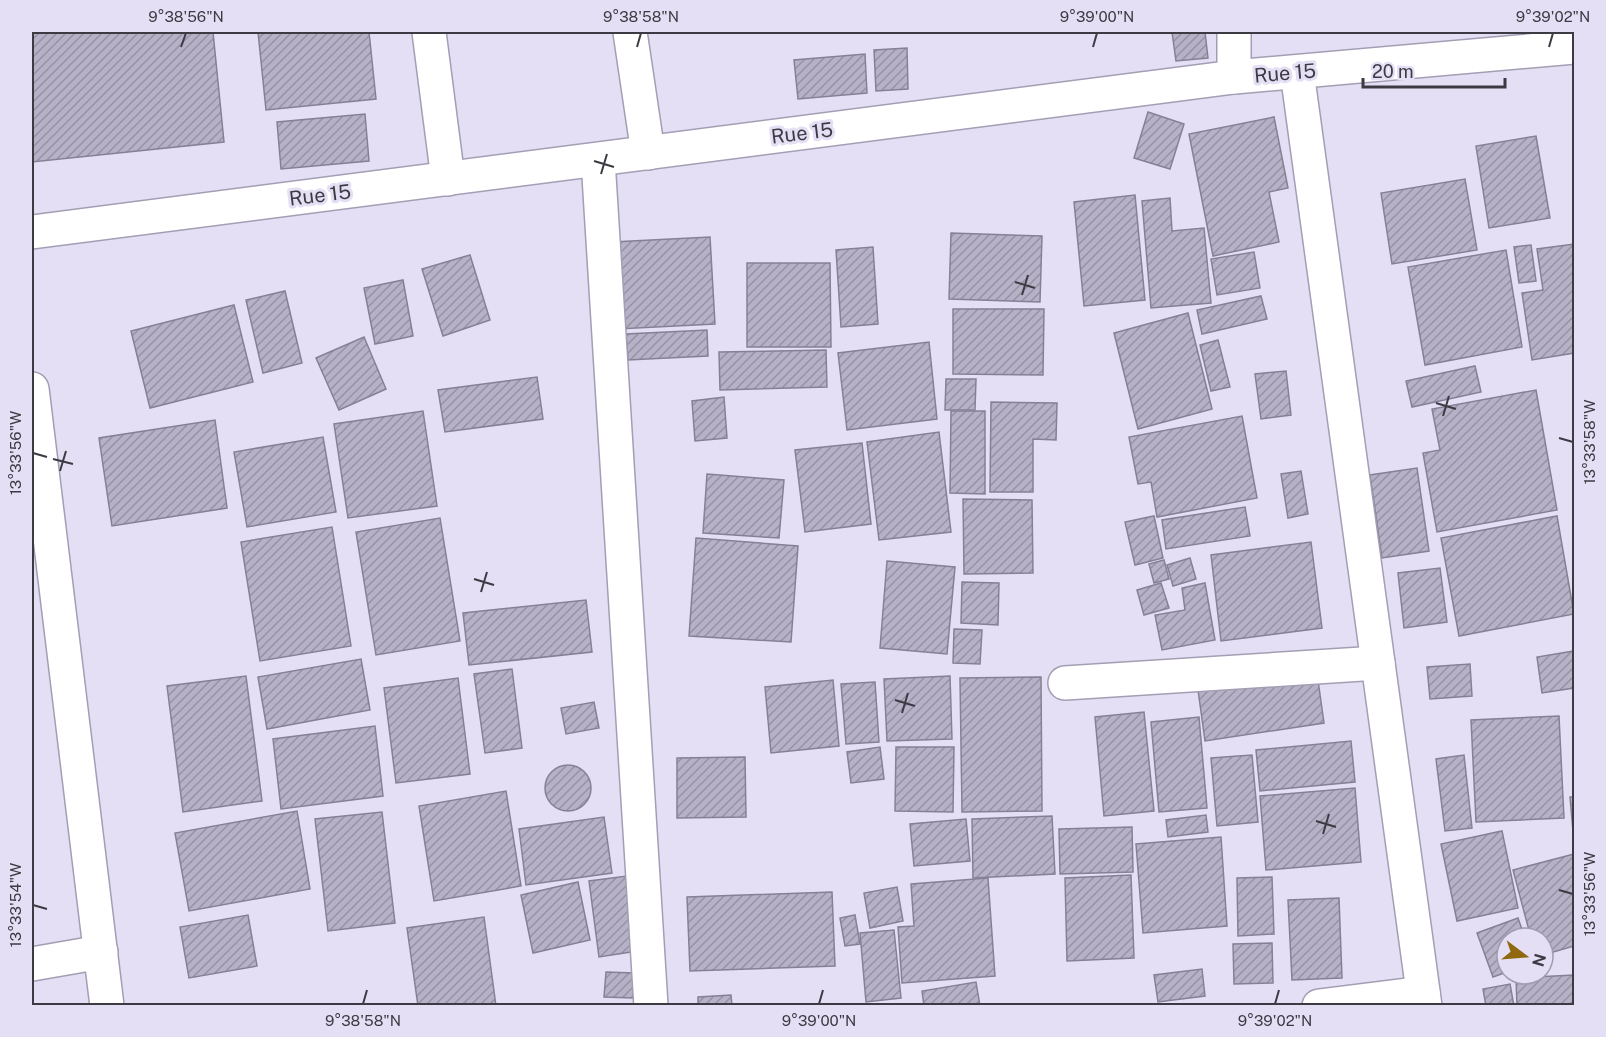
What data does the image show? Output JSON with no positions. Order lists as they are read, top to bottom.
{
  "streets": {
    "street": ["Rue 15"]
  },
  "scale_bar": "20 m",
  "north": "right",
  "coordinates": [
    "9°38'56\"N",
    "9°38'58\"N",
    "9°39'00\"N",
    "9°39'02\"N",
    "13°33'58\"W",
    "13°33'56\"W",
    "13°33'54\"W"
  ]
}
